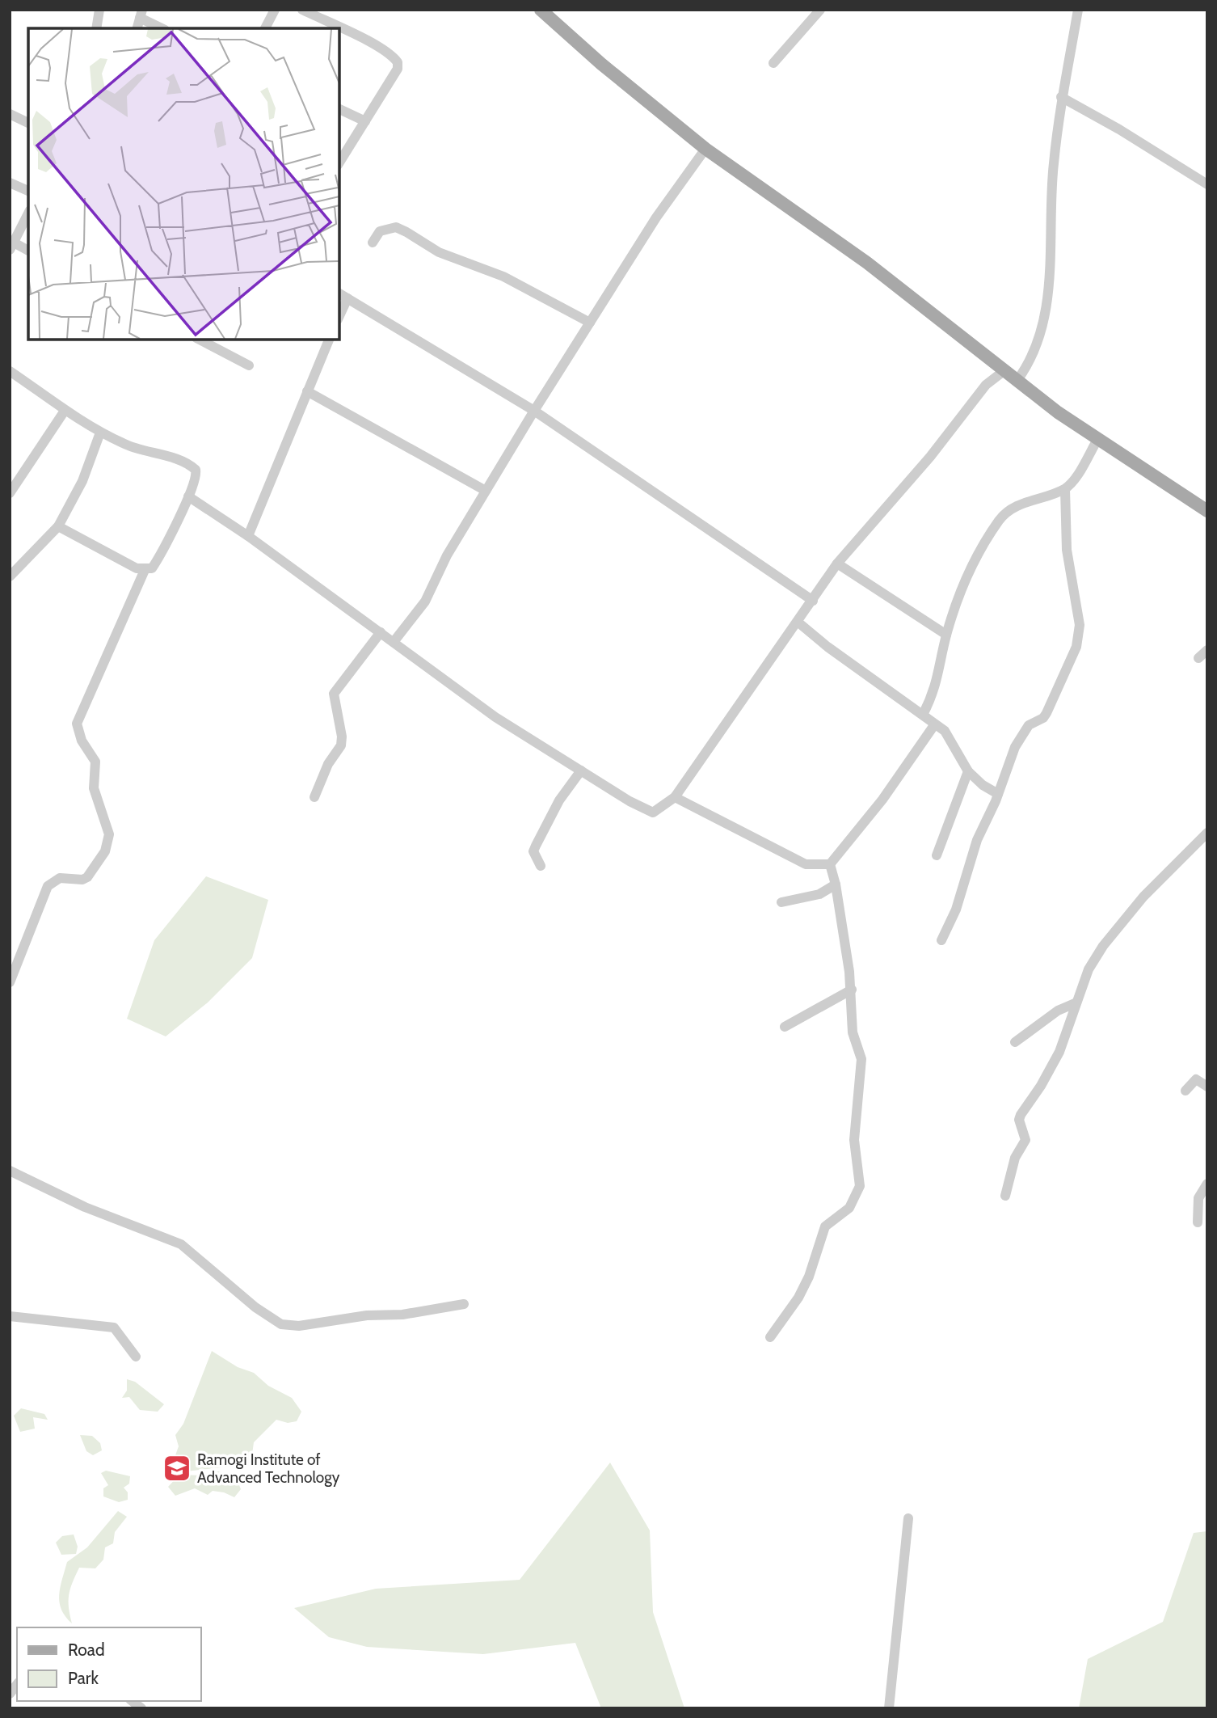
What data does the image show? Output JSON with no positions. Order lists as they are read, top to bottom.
{
  "places": {
    "school or university": ["Ramogi Institute of Advanced Technology"]
  },
  "legend": ["Road", "Park"]
}
